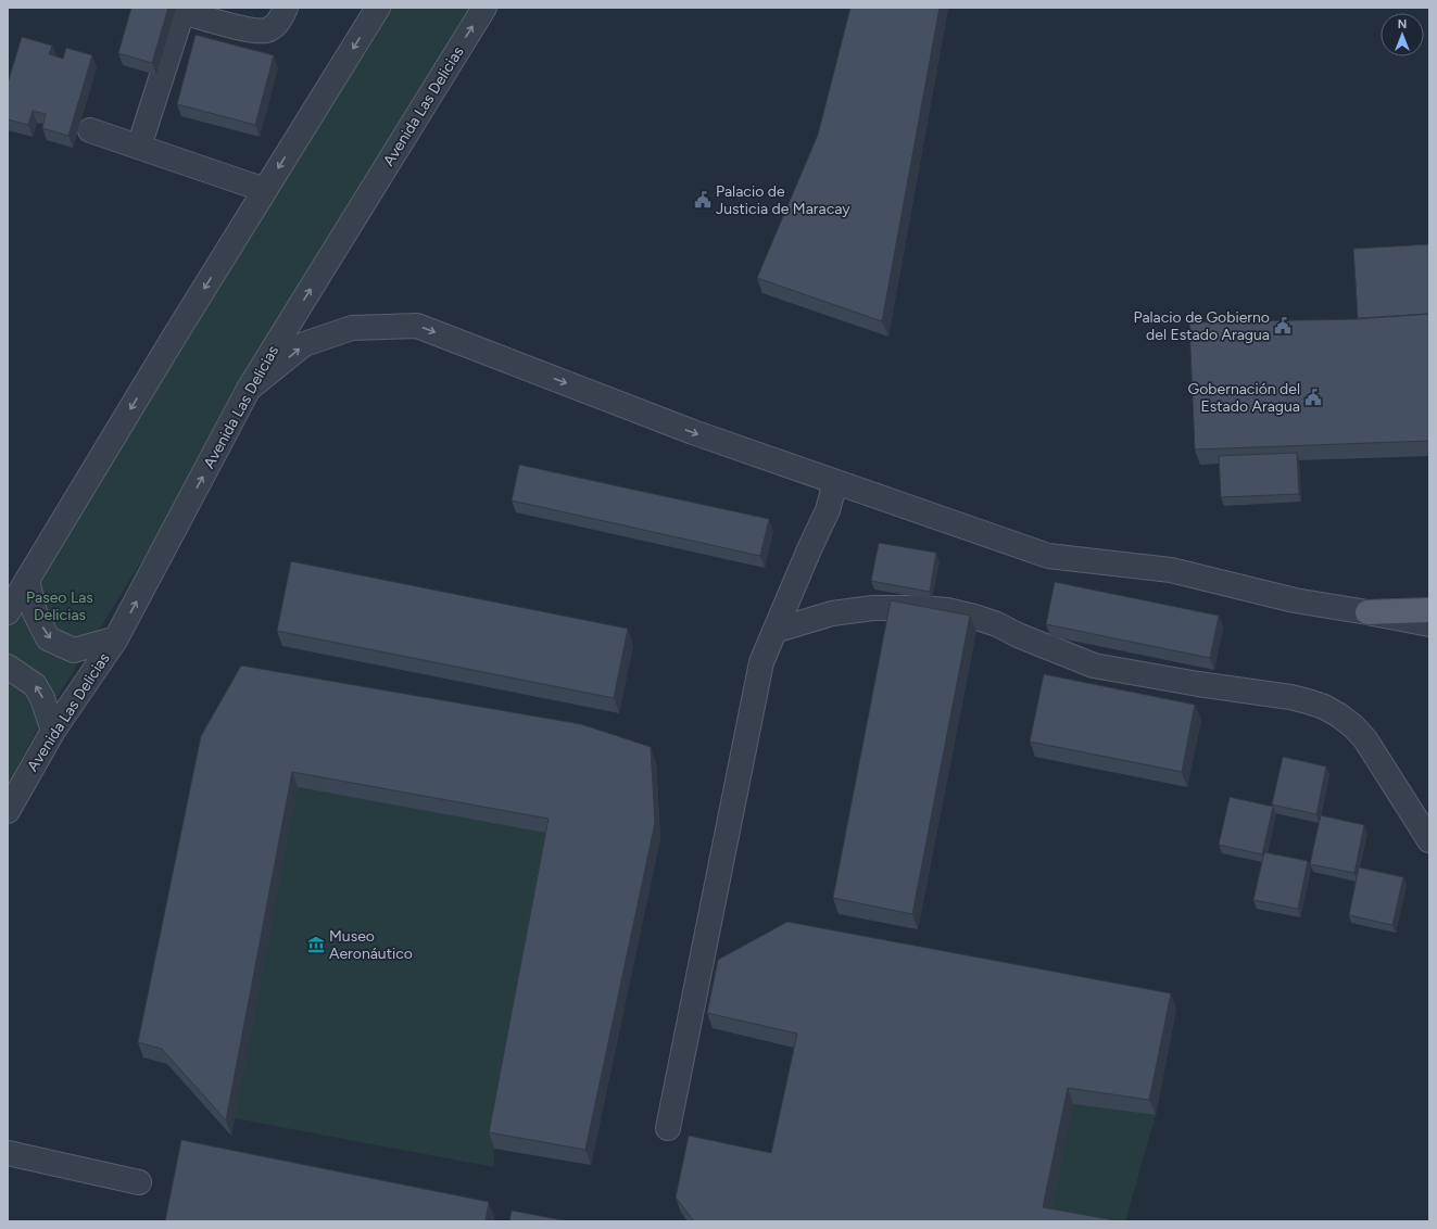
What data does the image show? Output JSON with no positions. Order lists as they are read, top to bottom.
{
  "streets": {
    "street": ["Avenida Las Delicias"]
  },
  "parks": ["Paseo Las Delicias"],
  "places": {
    "public building": ["Palacio de Justicia de Maracay", "Palacio de Gobierno del Estado Aragua", "Gobernación del Estado Aragua"],
    "museum": ["Museo Aeronáutico"]
  },
  "north": "top"
}
